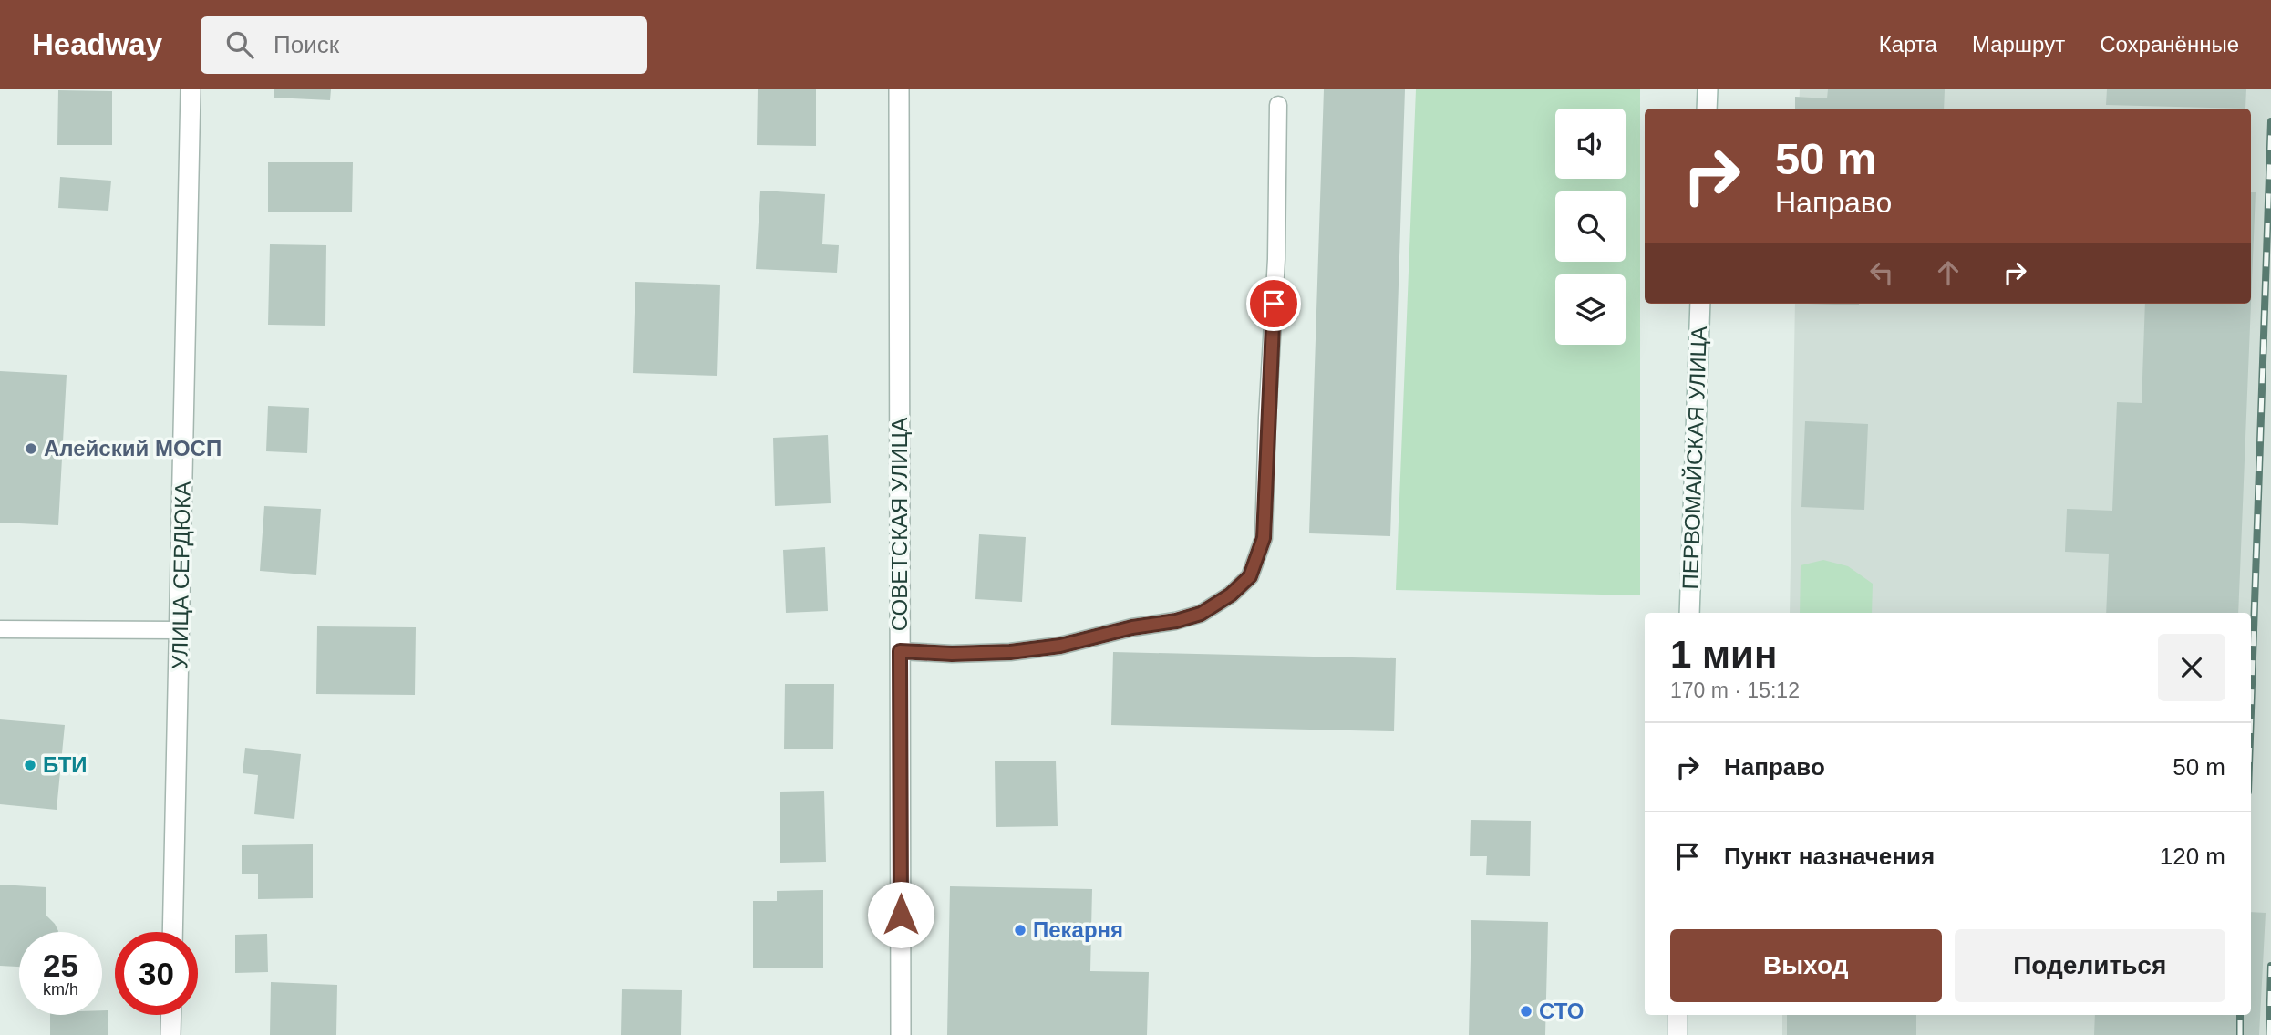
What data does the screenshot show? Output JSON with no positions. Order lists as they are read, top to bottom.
{
  "streets": {
    "street": ["ПЕРВОМАЙСКАЯ УЛИЦА", "СОВЕТСКАЯ УЛИЦА", "УЛИЦА СЕРДЮКА"]
  },
  "places": [
    "Алейский МОСП",
    "БТИ",
    "Пекарня",
    "СТО"
  ],
  "page": {
    "header": "Headway",
    "search": "Поиск",
    "nav": ["Карта", "Маршрут", "Сохранённые"],
    "turn": ["50 m", "Направо"],
    "heading": ["1 мин", "170 m · 15:12"],
    "list": [
      {
        "name": "Направо",
        "value": "50 m"
      },
      {
        "name": "Пункт назначения",
        "value": "120 m"
      }
    ],
    "buttons": ["Выход", "Поделиться"],
    "speed": "25 km/h",
    "limit": "30"
  }
}
